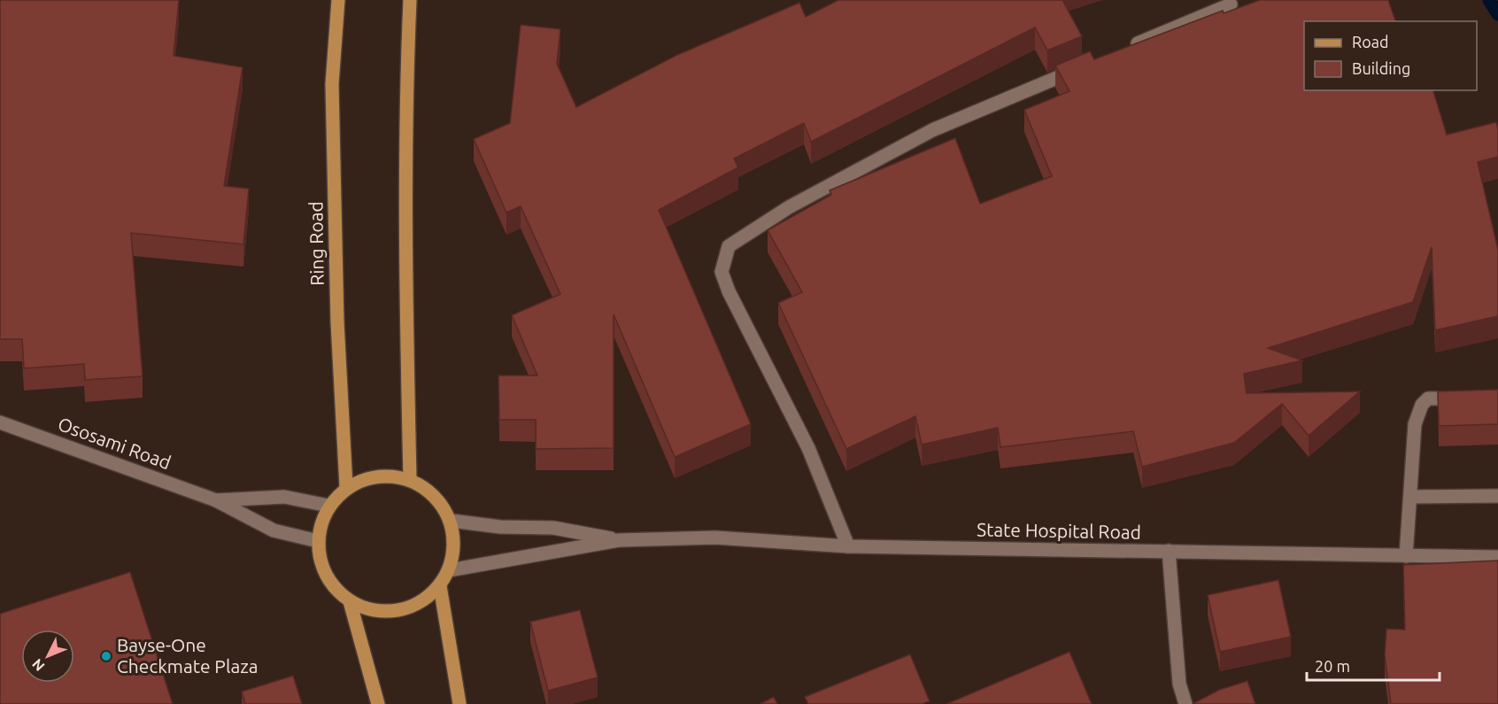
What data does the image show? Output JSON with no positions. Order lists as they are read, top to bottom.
{
  "streets": {
    "main road": ["Ring Road"],
    "street": ["Ososami Road", "State Hospital Road"]
  },
  "crossings": [
    ["Ring Road", "Ososami Road"]
  ],
  "places": ["Bayse-One Checkmate Plaza"],
  "legend": ["Road", "Building"],
  "scale_bar": "20 m",
  "north": "bottom left"
}
